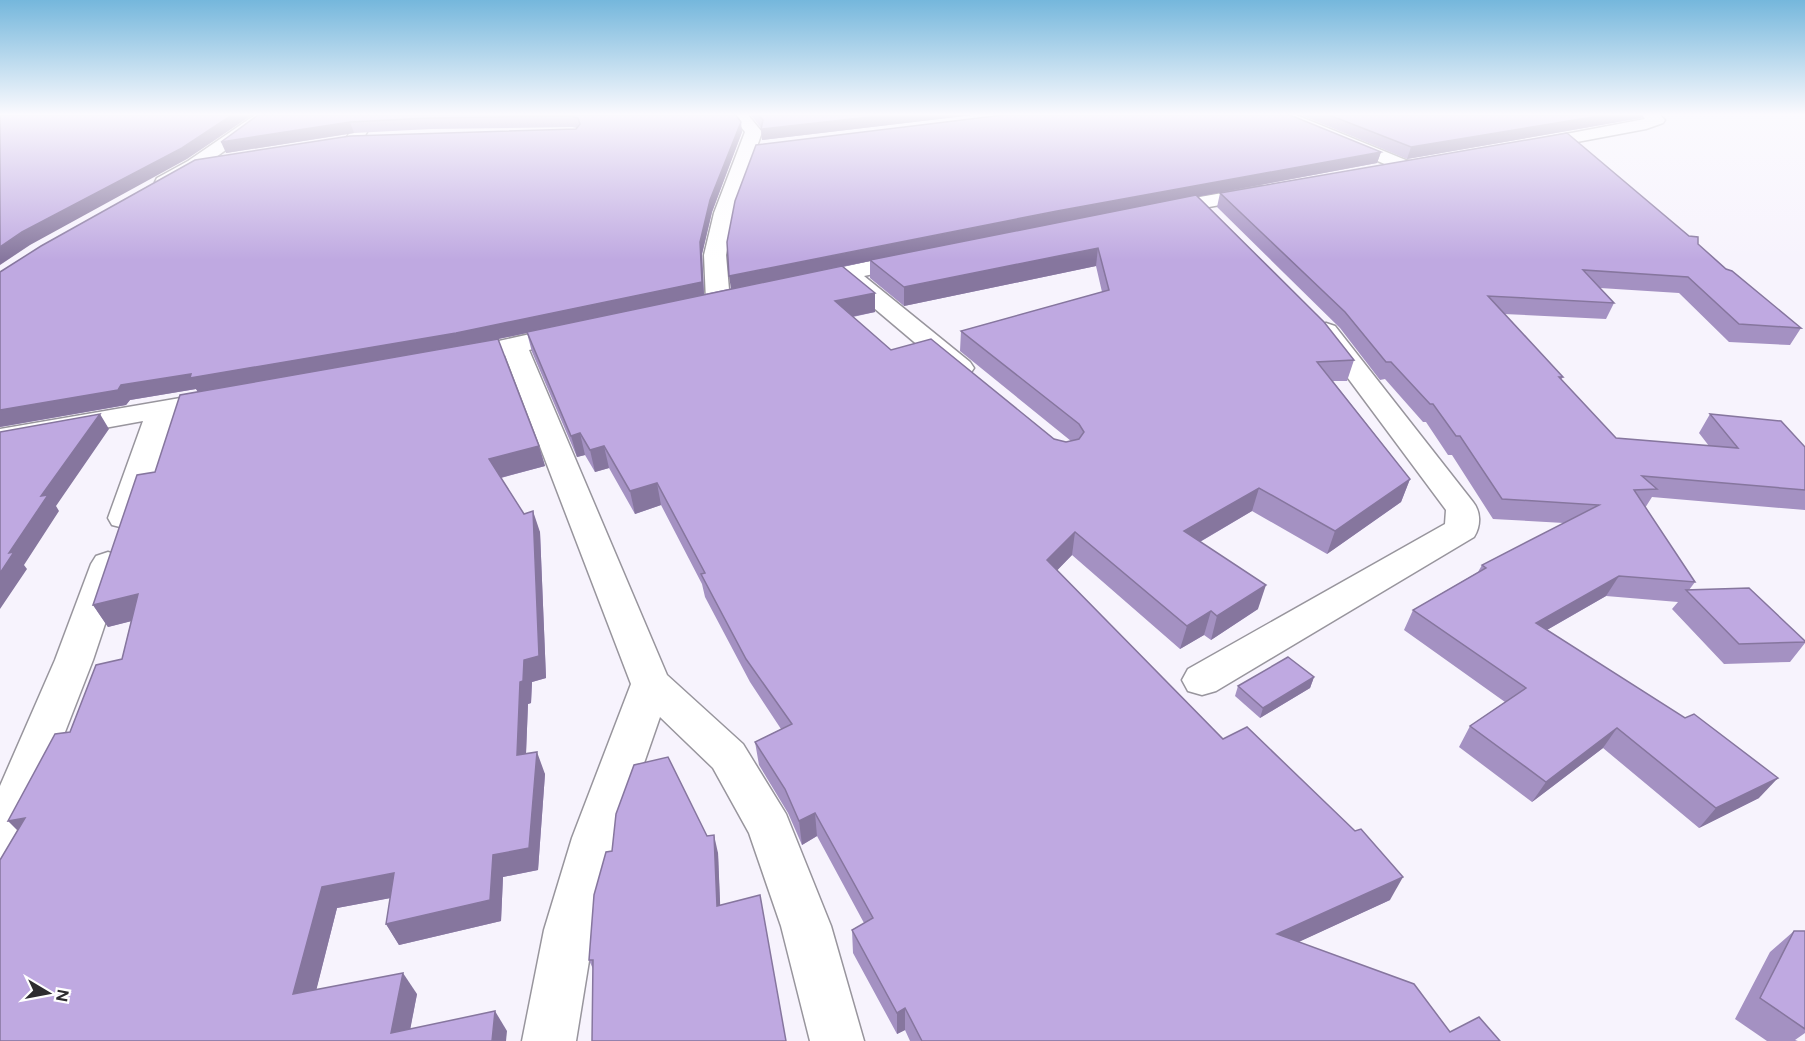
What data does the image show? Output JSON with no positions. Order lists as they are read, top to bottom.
{
  "north": "right"
}
